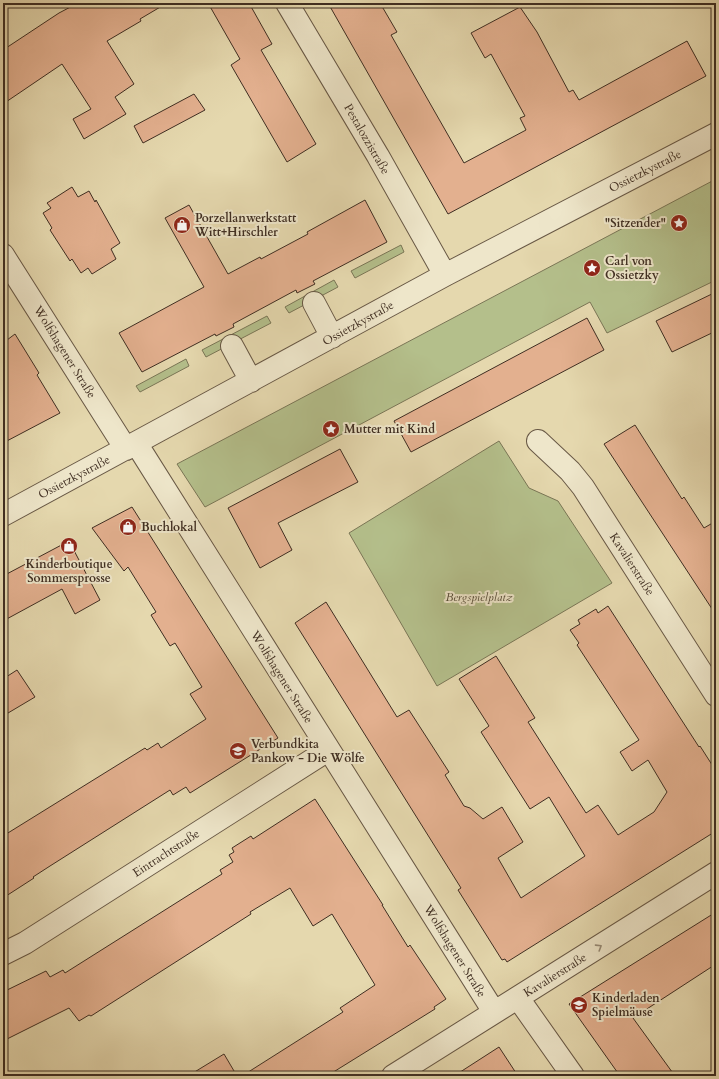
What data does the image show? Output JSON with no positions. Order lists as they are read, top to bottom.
{
  "streets": {
    "street": [
      "Pestalozzistraße",
      "Ossietzkystraße",
      "Wolfshagener Straße",
      "Kavalierstraße",
      "Eintrachtstraße"
    ]
  },
  "crossings": [
    ["Pestalozzistraße", "Ossietzkystraße"],
    ["Ossietzkystraße", "Wolfshagener Straße"],
    ["Wolfshagener Straße", "Kavalierstraße"],
    ["Wolfshagener Straße", "Eintrachtstraße"]
  ],
  "parks": ["Bergspielplatz"],
  "places": {
    "place": ["\"Sitzender\"", "Carl von Ossietzky", "Mutter mit Kind"],
    "shop": ["Porzellanwerkstatt Witt+Hirschler", "Buchlokal", "Kinderboutique Sommersprosse"],
    "school or university": ["Verbundkita Pankow - Die Wölfe", "Kinderladen Spielmäuse"]
  }
}
